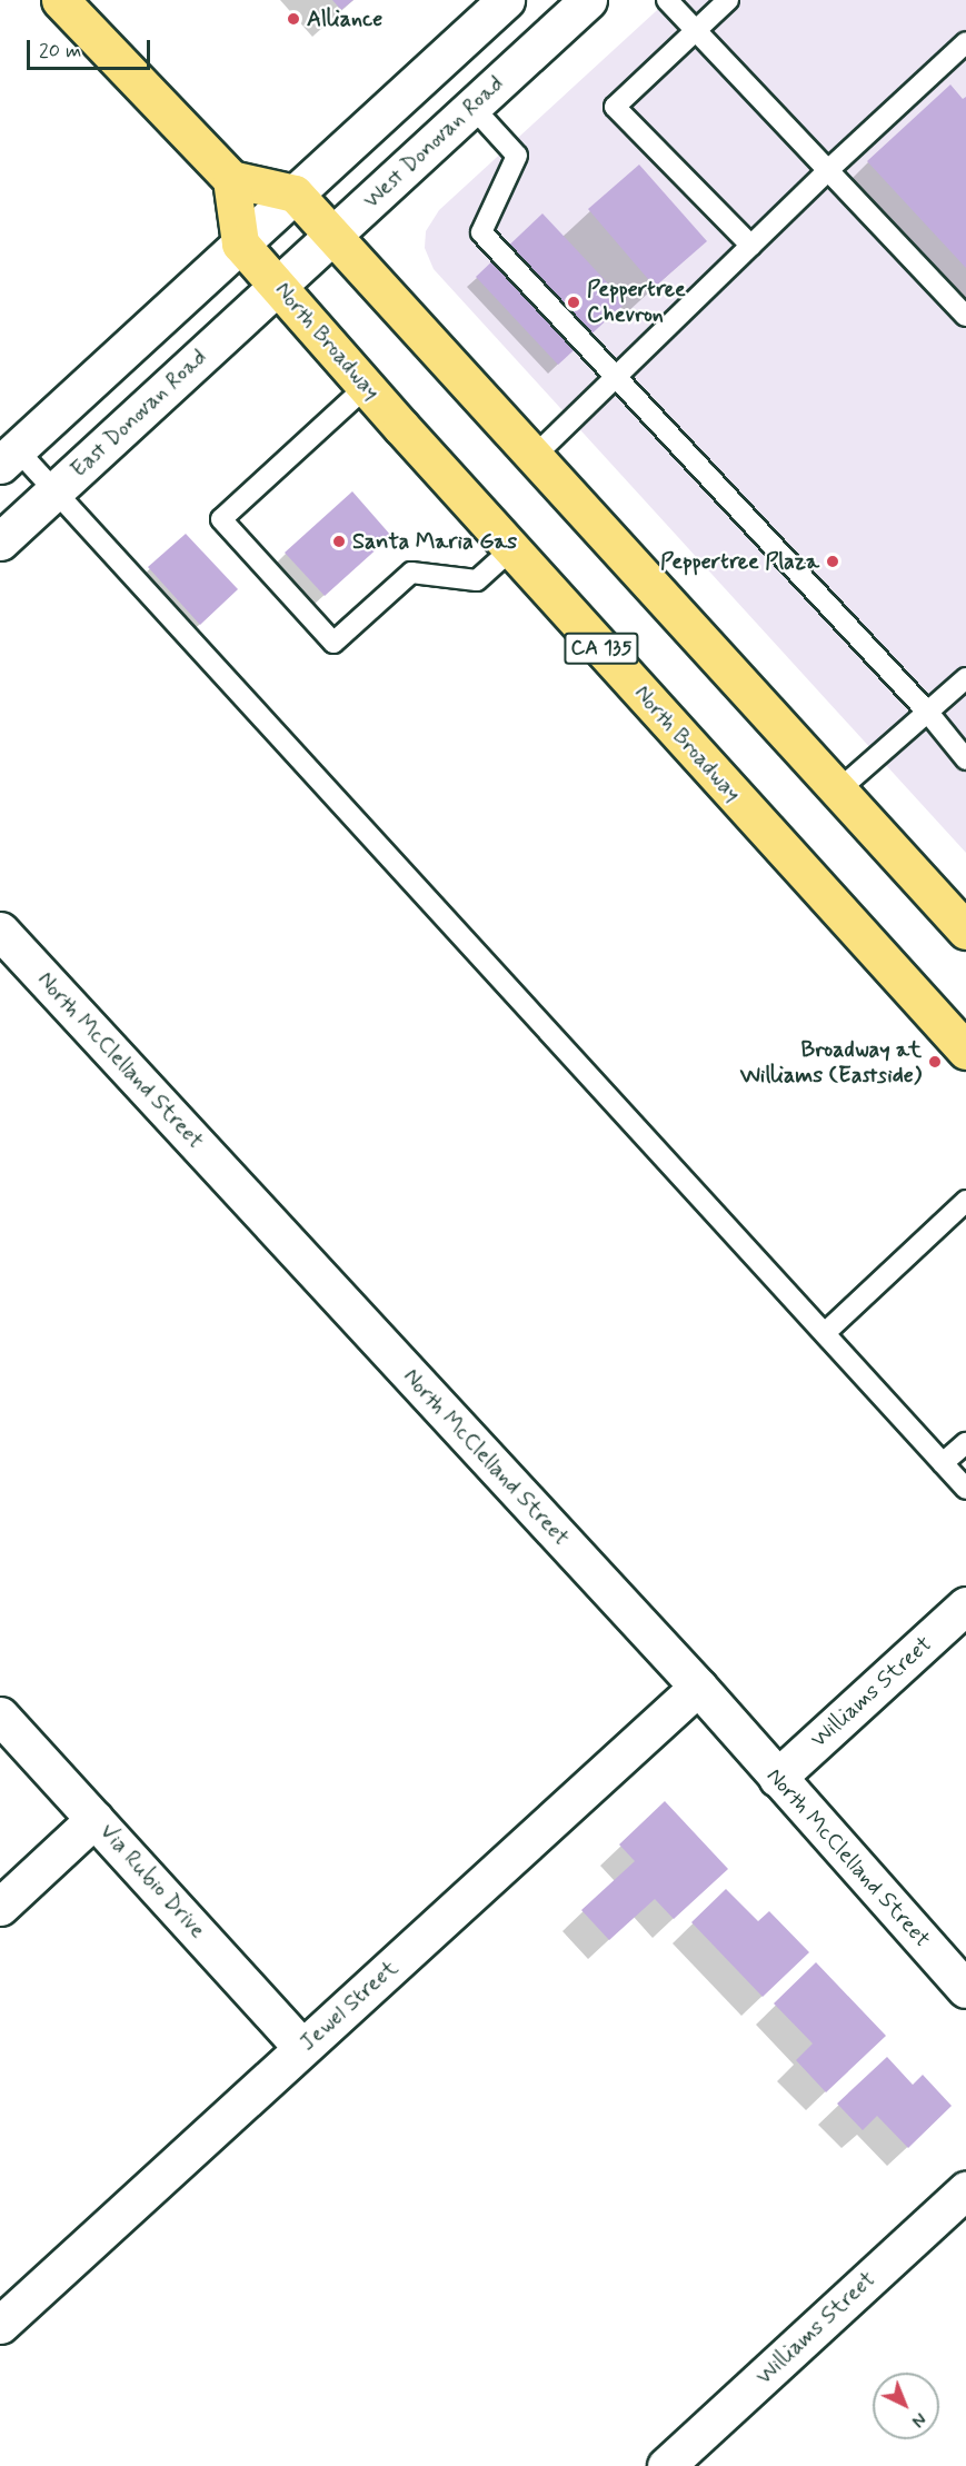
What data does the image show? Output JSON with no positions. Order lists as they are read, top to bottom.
{
  "streets": {
    "main road": ["North Broadway", "CA 135"],
    "street": [
      "West Donovan Road",
      "East Donovan Road",
      "North McClelland Street",
      "Williams Street",
      "Via Rubio Drive",
      "Jewel Street"
    ]
  },
  "crossings": [
    ["West Donovan Road", "North Broadway"],
    ["West Donovan Road", "East Donovan Road"],
    ["North Broadway", "East Donovan Road"],
    ["North McClelland Street", "Williams Street"],
    ["North McClelland Street", "Jewel Street"],
    ["Via Rubio Drive", "Jewel Street"]
  ],
  "places": [
    "Alliance",
    "Peppertree Chevron",
    "Santa Maria Gas",
    "Peppertree Plaza",
    "Broadway at Williams (Eastside)"
  ],
  "scale_bar": "20 m",
  "north": "bottom right"
}
